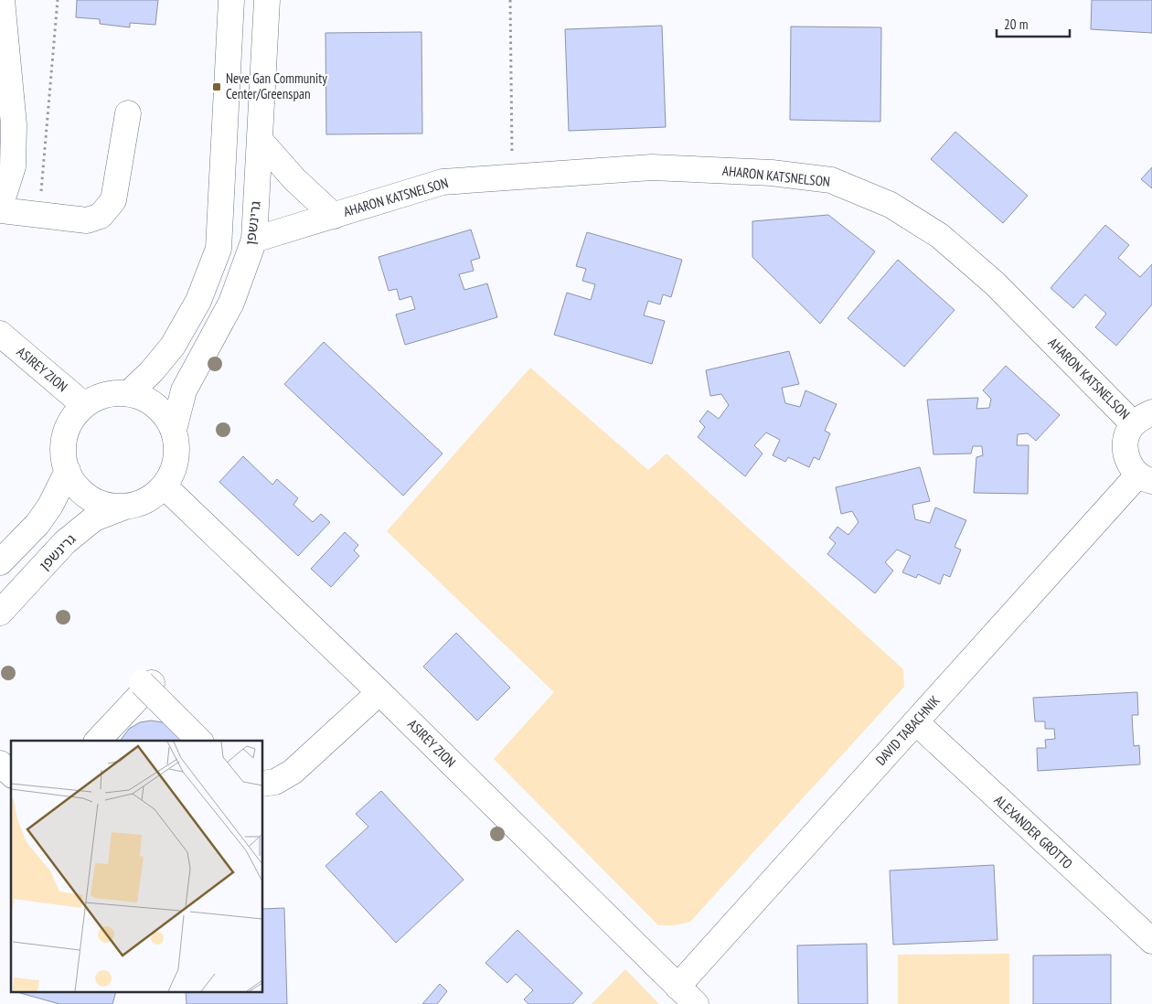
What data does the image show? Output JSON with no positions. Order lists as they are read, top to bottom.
{
  "streets": {
    "street": [
      "AHARON KATSNELSON",
      "גרינשפן",
      "ASIREY ZION",
      "DAVID TABACHNIK",
      "ALEXANDER GROTTO"
    ]
  },
  "crossings": [
    ["AHARON KATSNELSON", "גרינשפן"],
    ["גרינשפן", "ASIREY ZION"],
    ["ASIREY ZION", "DAVID TABACHNIK"],
    ["DAVID TABACHNIK", "ALEXANDER GROTTO"]
  ],
  "places": {
    "transit": ["Neve Gan Community Center/Greenspan"]
  },
  "scale_bar": "20 m"
}
